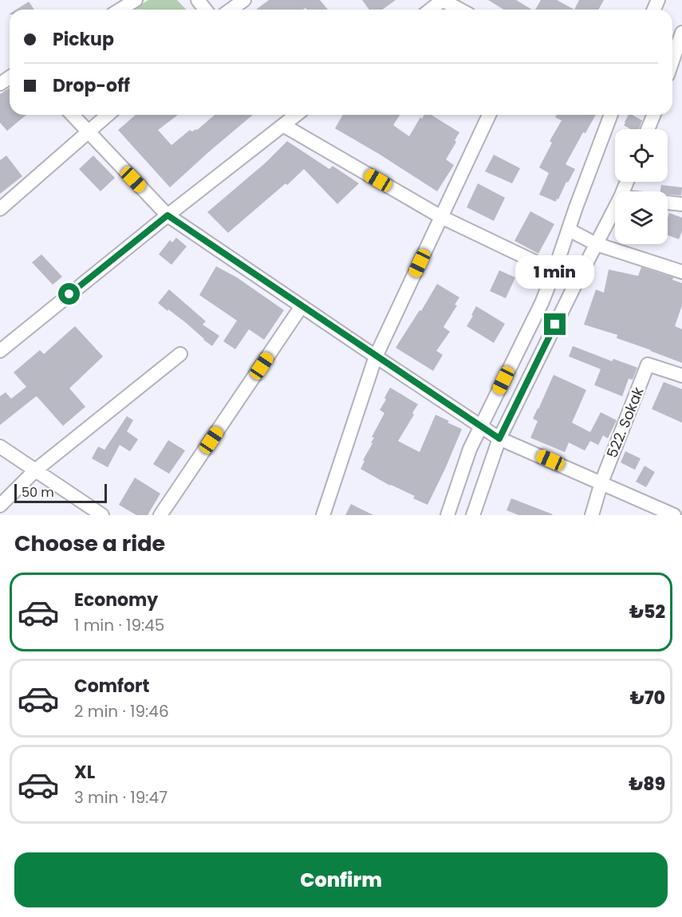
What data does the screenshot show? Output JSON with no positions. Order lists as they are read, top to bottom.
{
  "streets": {
    "street": ["522. Sokak"]
  },
  "scale_bar": "50 m",
  "page": {
    "banner": ["Pickup", "Drop-off"],
    "bubble": "1 min",
    "scale": "50 m",
    "heading": "Choose a ride",
    "list": [
      {
        "name": "Economy",
        "note": "1 min · 19:45",
        "value": "₺52"
      },
      {
        "name": "Comfort",
        "note": "2 min · 19:46",
        "value": "₺70"
      },
      {
        "name": "XL",
        "note": "3 min · 19:47",
        "value": "₺89"
      }
    ],
    "buttons": "Confirm"
  }
}
